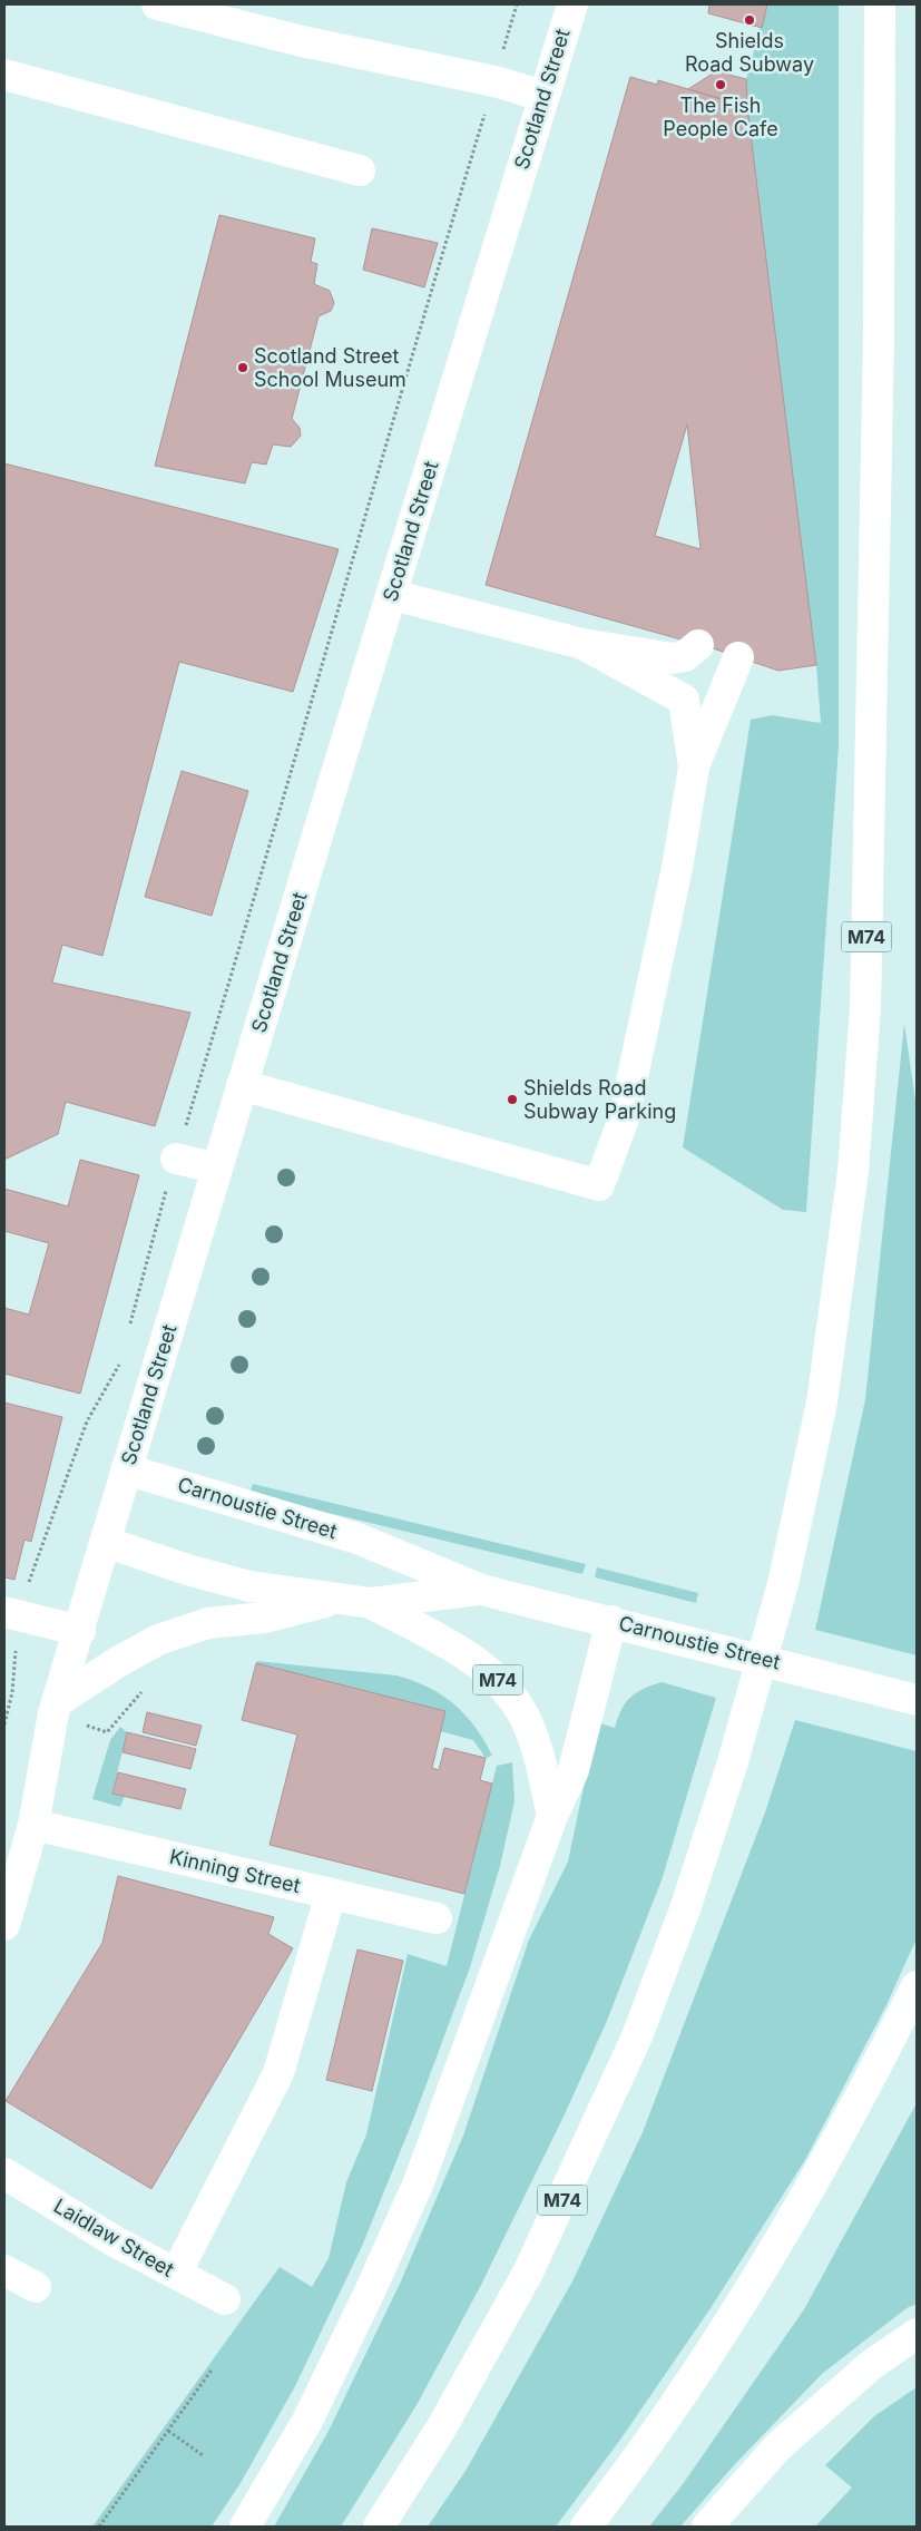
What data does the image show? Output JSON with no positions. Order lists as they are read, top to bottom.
{
  "streets": {
    "main road": [
      "Scotland Street",
      "M74",
      "Carnoustie Street",
      "Kinning Street",
      "Laidlaw Street"
    ]
  },
  "crossings": [
    ["Scotland Street", "Carnoustie Street"],
    ["Scotland Street", "Kinning Street"],
    ["M74", "Carnoustie Street"]
  ],
  "places": [
    "Shields Road Subway",
    "The Fish People Cafe",
    "Scotland Street School Museum",
    "Shields Road Subway Parking"
  ]
}
